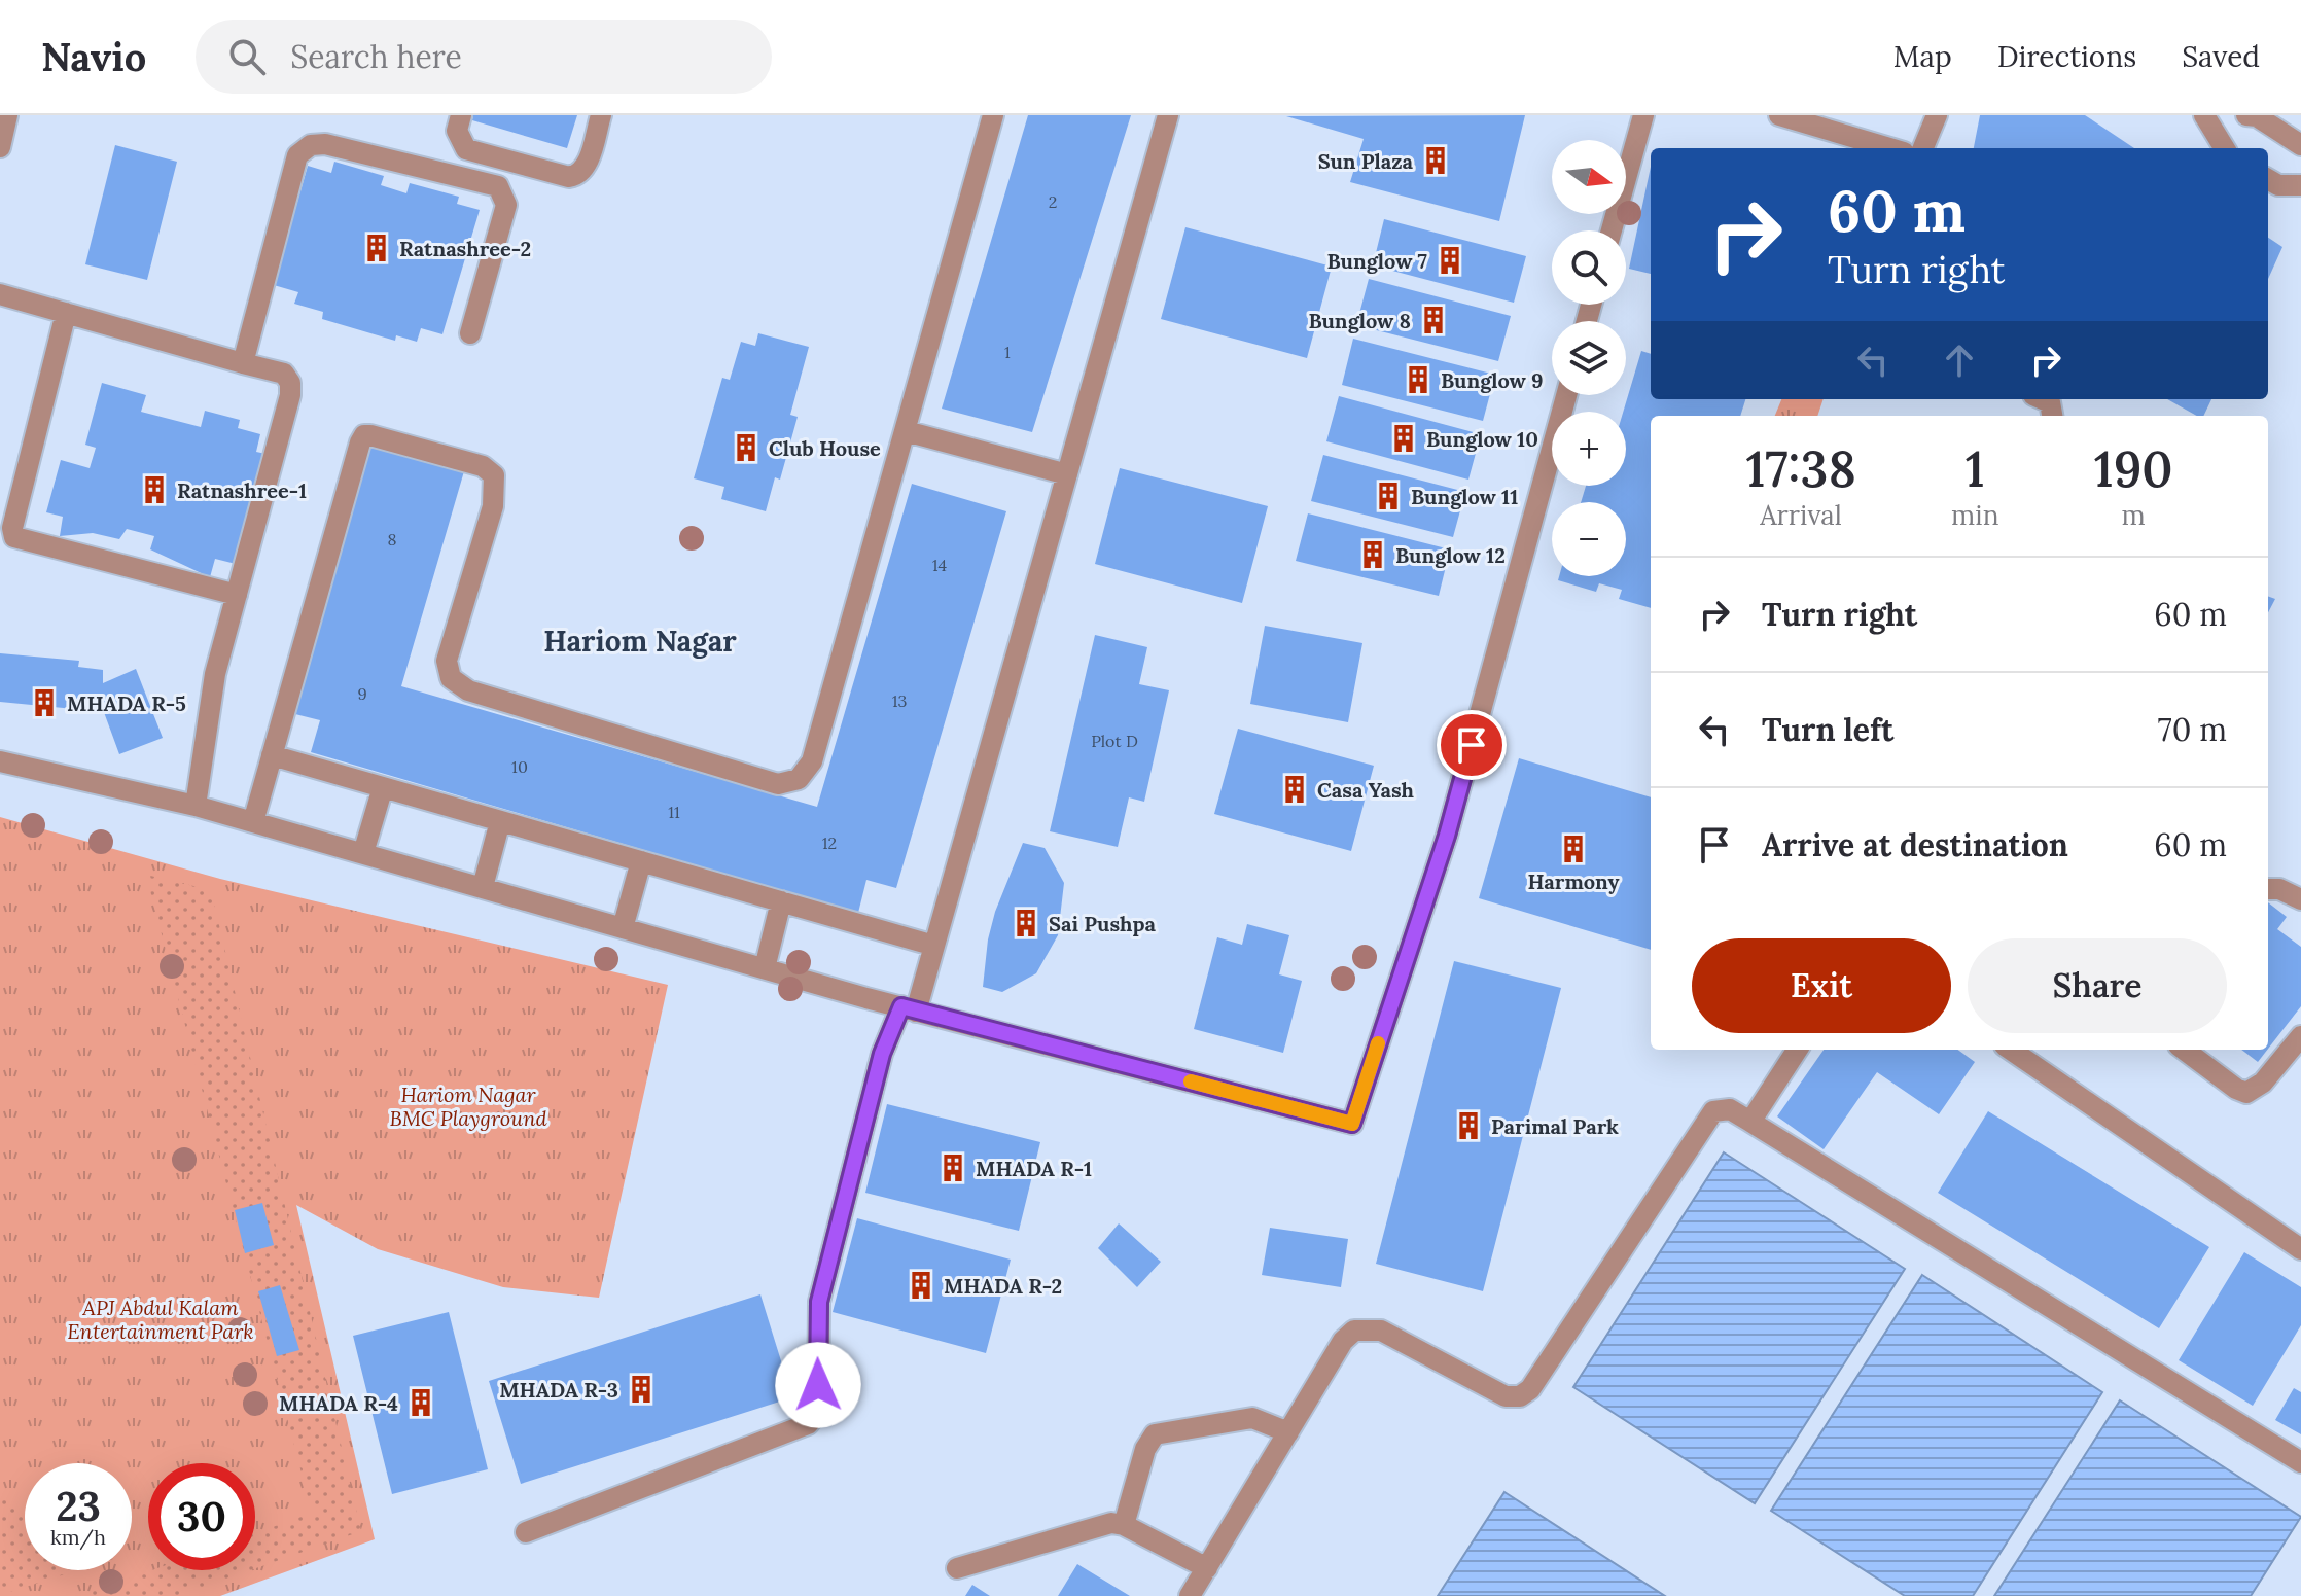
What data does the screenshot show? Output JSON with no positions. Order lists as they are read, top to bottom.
{
  "districts": ["Hariom Nagar"],
  "parks": ["Hariom Nagar BMC Playground", "APJ Abdul Kalam Entertainment Park"],
  "places": {
    "building": [
      "Sun Plaza",
      "Ratnashree-2",
      "Bunglow 7",
      "Bunglow 8",
      "Bunglow 9",
      "Bunglow 10",
      "Club House",
      "Ratnashree-1",
      "Bunglow 11",
      "Bunglow 12",
      "MHADA R-5",
      "Casa Yash",
      "Harmony",
      "Sai Pushpa",
      "Parimal Park",
      "MHADA R-1",
      "MHADA R-2",
      "MHADA R-3",
      "MHADA R-4"
    ]
  },
  "house_numbers": [
    "2",
    "1",
    "8",
    "14",
    "9",
    "13",
    "Plot D",
    "10",
    "11",
    "12"
  ],
  "north": "right",
  "page": {
    "header": "Navio",
    "search": "Search here",
    "nav": ["Map", "Directions", "Saved"],
    "map_buttons": ["+", "−"],
    "turn": ["60 m", "Turn right"],
    "eta": [
      "17:38",
      "Arrival",
      "1",
      "min",
      "190",
      "m"
    ],
    "list": [
      {
        "name": "Turn right",
        "value": "60 m"
      },
      {
        "name": "Turn left",
        "value": "70 m"
      },
      {
        "name": "Arrive at destination",
        "value": "60 m"
      }
    ],
    "buttons": ["Exit", "Share"],
    "speed": "23 km/h",
    "limit": "30"
  }
}
